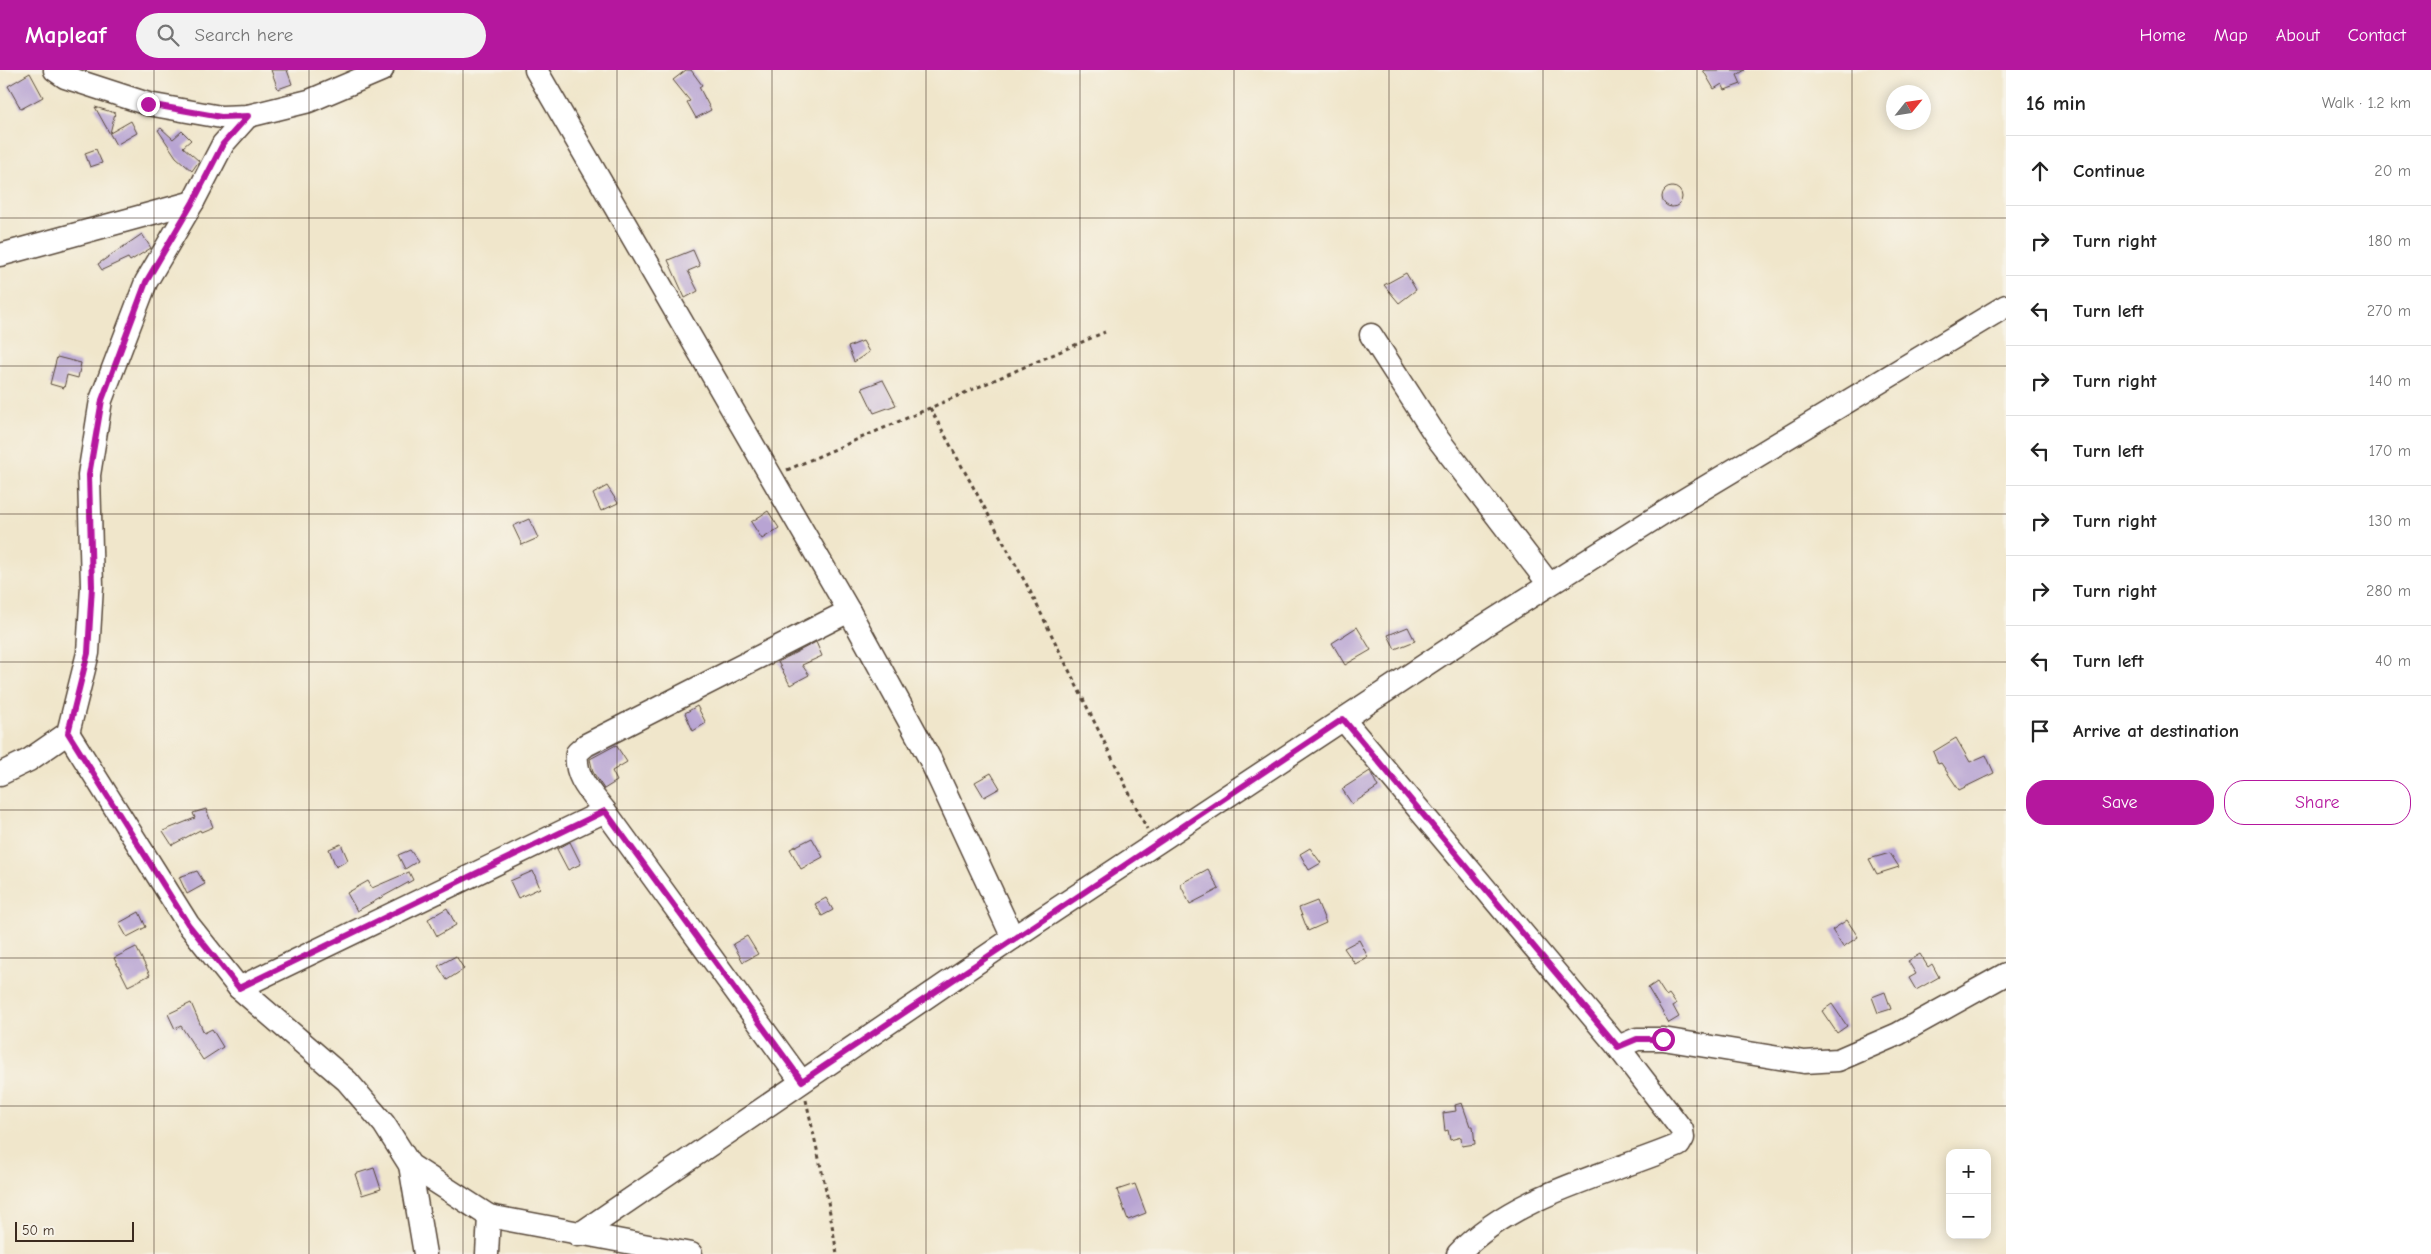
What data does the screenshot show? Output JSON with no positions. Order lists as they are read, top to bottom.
{
  "scale_bar": "50 m",
  "north": "top right",
  "page": {
    "header": "Mapleaf",
    "search": "Search here",
    "nav": [
      "Home",
      "Map",
      "About",
      "Contact"
    ],
    "heading": ["16 min", "Walk · 1.2 km"],
    "list": [
      ["Continue", "20 m"],
      ["Turn right", "180 m"],
      ["Turn left", "270 m"],
      ["Turn right", "140 m"],
      ["Turn left", "170 m"],
      ["Turn right", "130 m"],
      ["Turn right", "280 m"],
      ["Turn left", "40 m"],
      "Arrive at destination"
    ],
    "buttons": ["Save", "Share"],
    "map_buttons": ["+", "−"],
    "scale": "50 m"
  }
}
